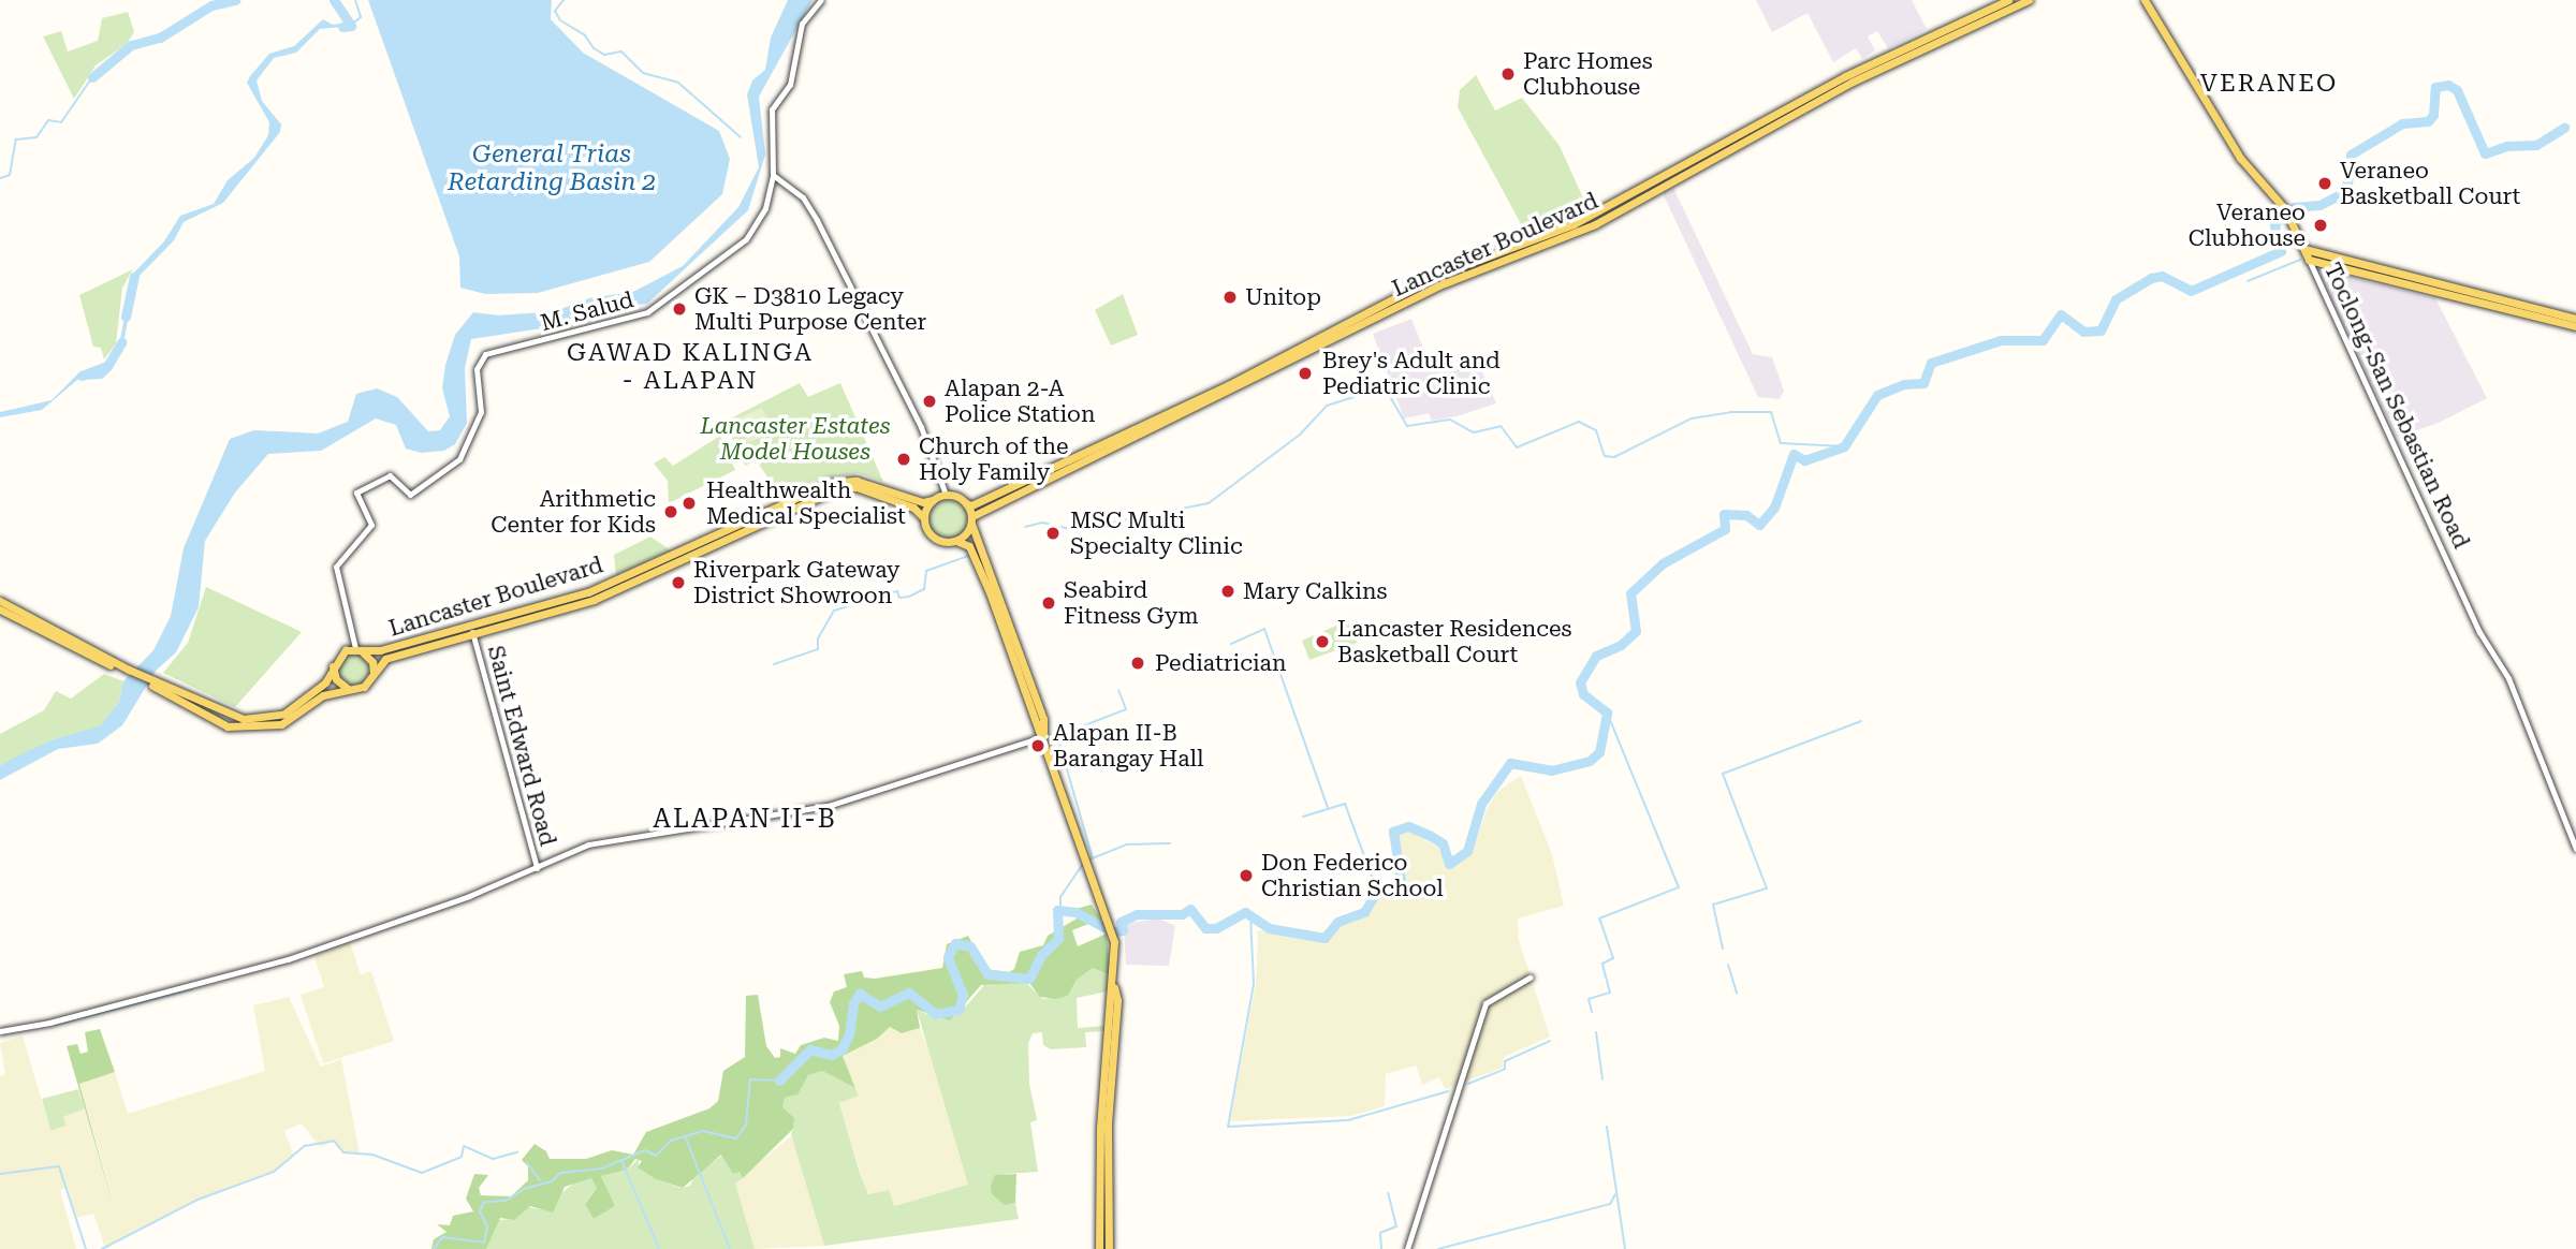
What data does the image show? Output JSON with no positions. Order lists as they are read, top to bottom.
{
  "streets": {
    "main road": ["Lancaster Boulevard", "Toclong-San Sebastian Road"],
    "street": ["M. Salud", "Saint Edward Road"]
  },
  "crossings": [
    ["Lancaster Boulevard", "M. Salud"],
    ["Lancaster Boulevard", "Saint Edward Road"]
  ],
  "districts": ["VERANEO", "GAWAD KALINGA - ALAPAN", "ALAPAN II-B"],
  "water": ["General Trias Retarding Basin 2"],
  "parks": ["Lancaster Estates Model Houses"],
  "places": [
    "Parc Homes Clubhouse",
    "Veraneo Basketball Court",
    "Veraneo Clubhouse",
    "Unitop",
    "GK – D3810 Legacy Multi Purpose Center",
    "Brey's Adult and Pediatric Clinic",
    "Alapan 2-A Police Station",
    "Church of the Holy Family",
    "Healthwealth Medical Specialist",
    "Arithmetic Center for Kids",
    "MSC Multi Specialty Clinic",
    "Riverpark Gateway District Showroon",
    "Mary Calkins",
    "Seabird Fitness Gym",
    "Lancaster Residences Basketball Court",
    "Pediatrician",
    "Alapan II-B Barangay Hall",
    "Don Federico Christian School"
  ]
}
